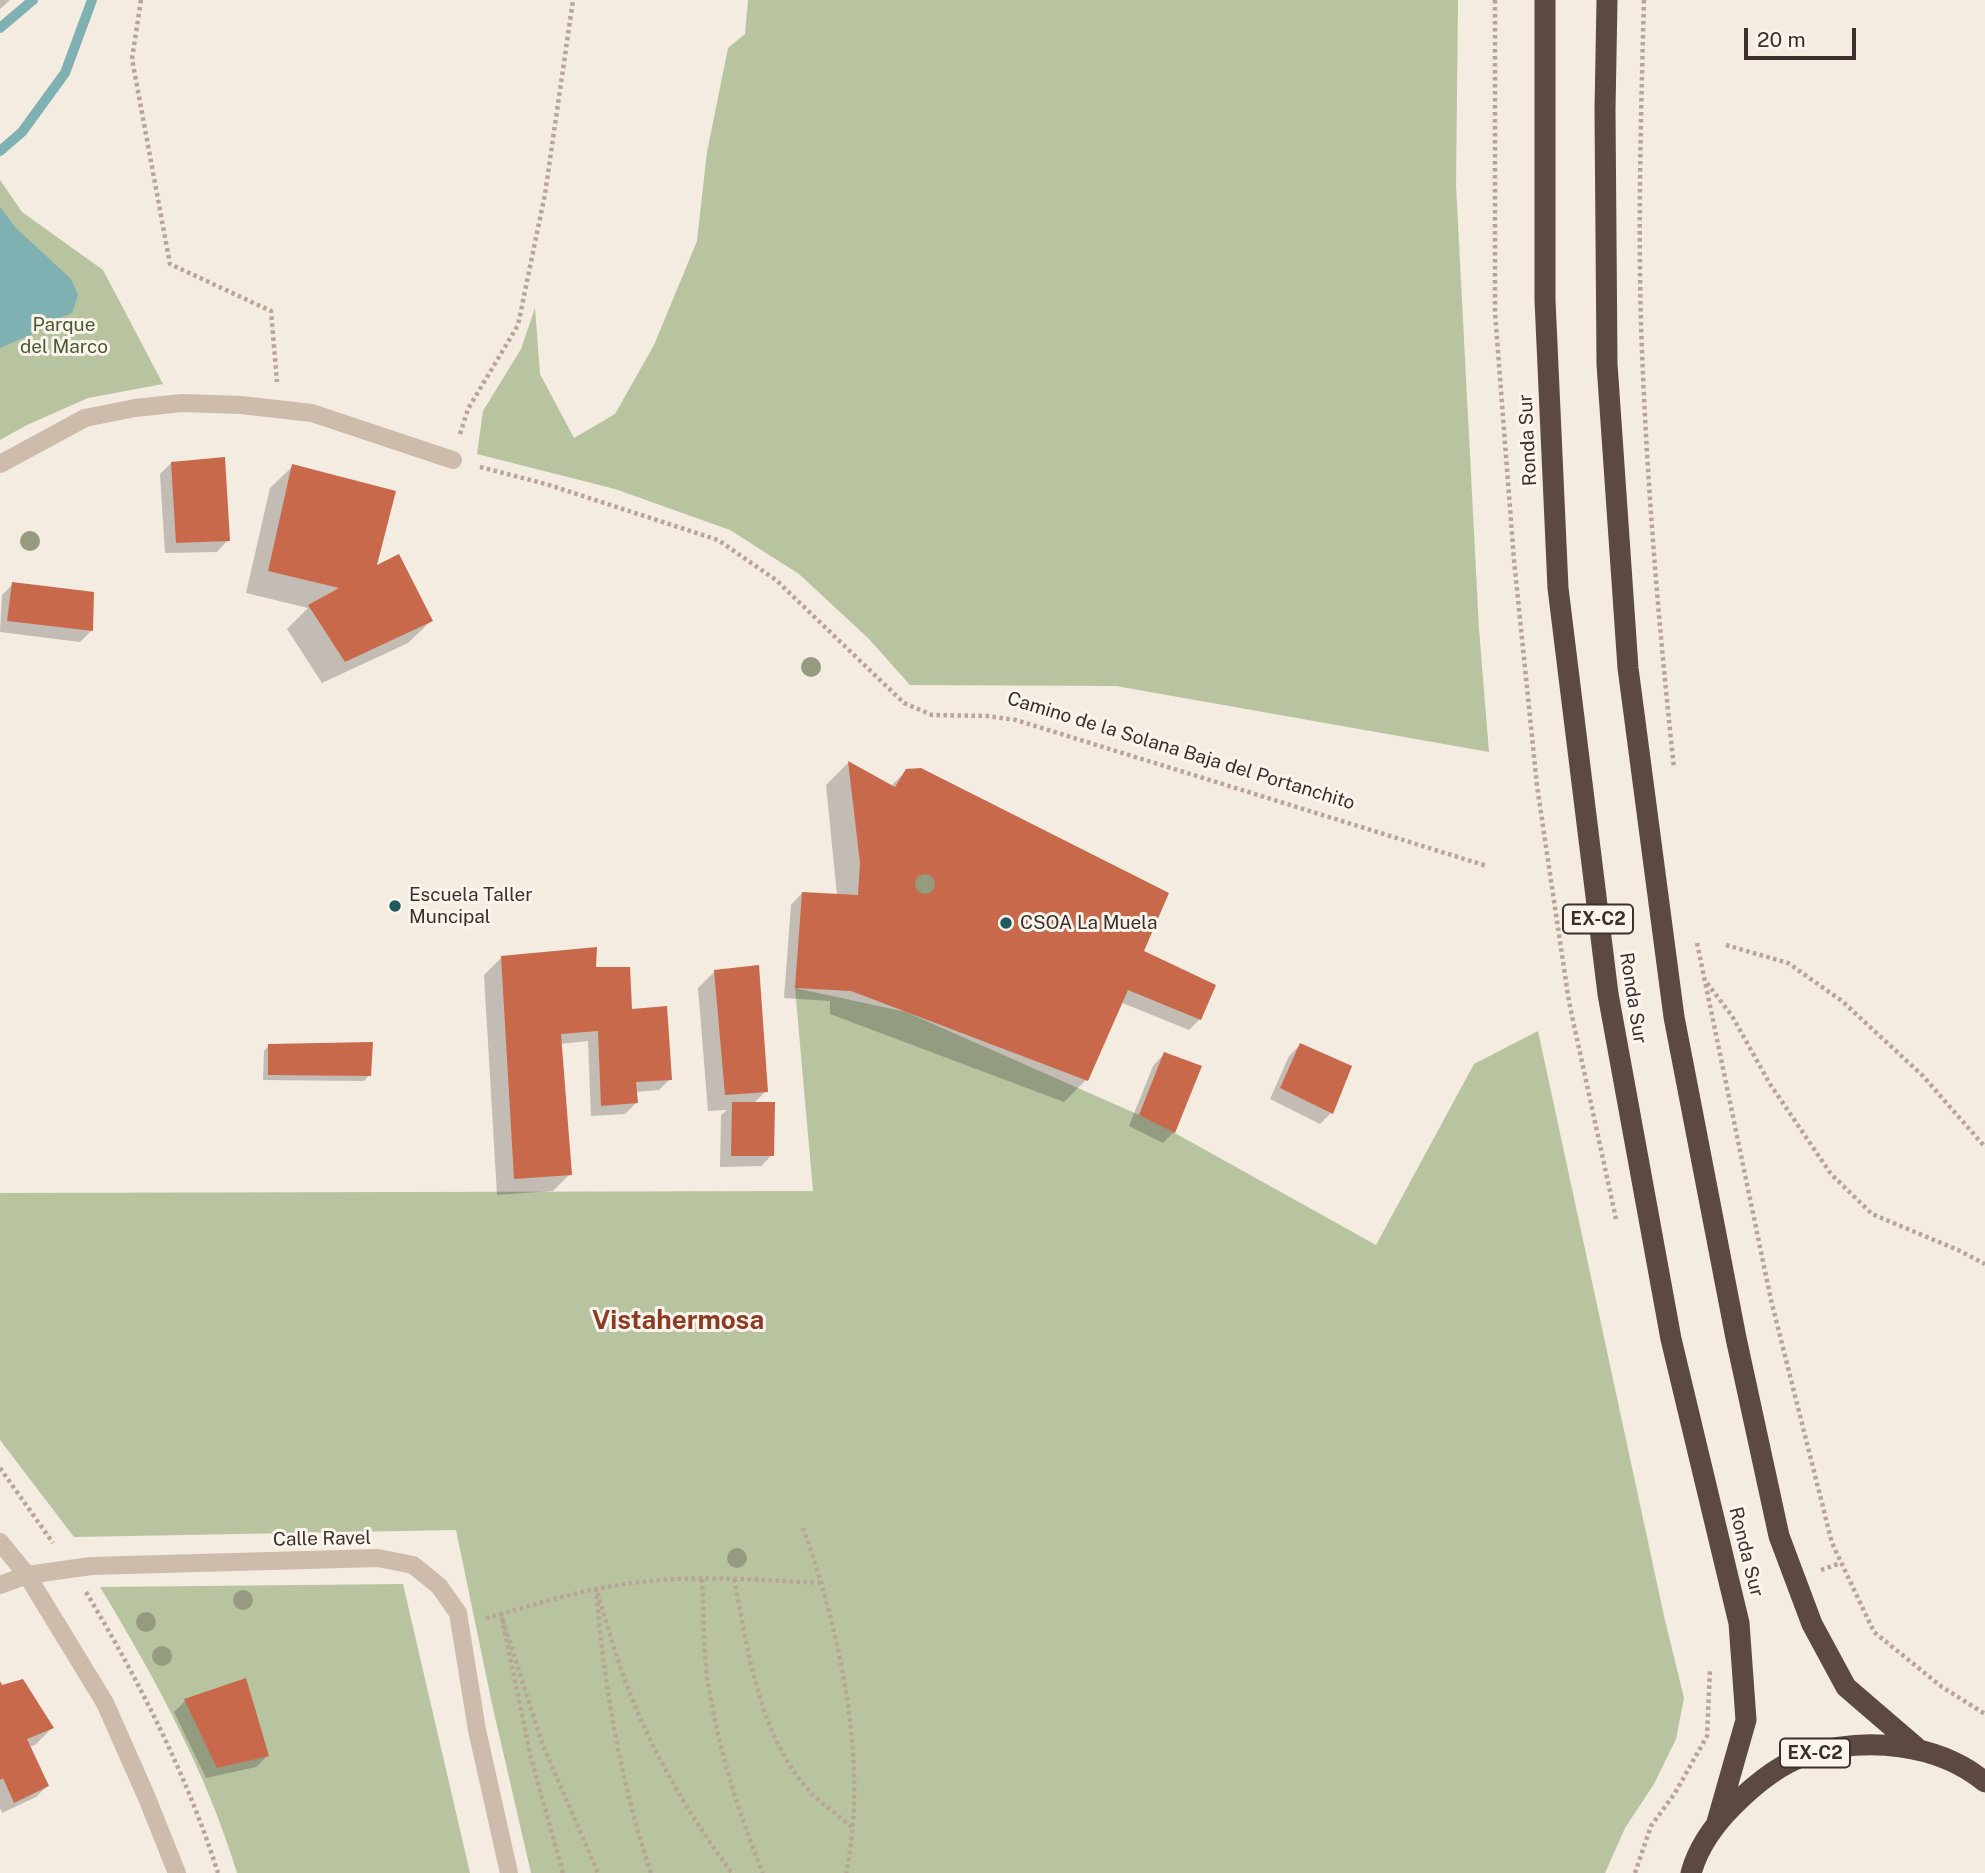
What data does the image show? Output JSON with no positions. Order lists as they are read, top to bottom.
{
  "streets": {
    "highway": ["Ronda Sur", "EX-C2"],
    "street": ["Calle Ravel"],
    "path": ["Camino de la Solana Baja del Portanchito"]
  },
  "crossings": [
    ["Ronda Sur", "EX-C2"]
  ],
  "districts": ["Vistahermosa"],
  "parks": ["Parque del Marco"],
  "places": ["Escuela Taller Muncipal", "CSOA La Muela"],
  "scale_bar": "20 m"
}
